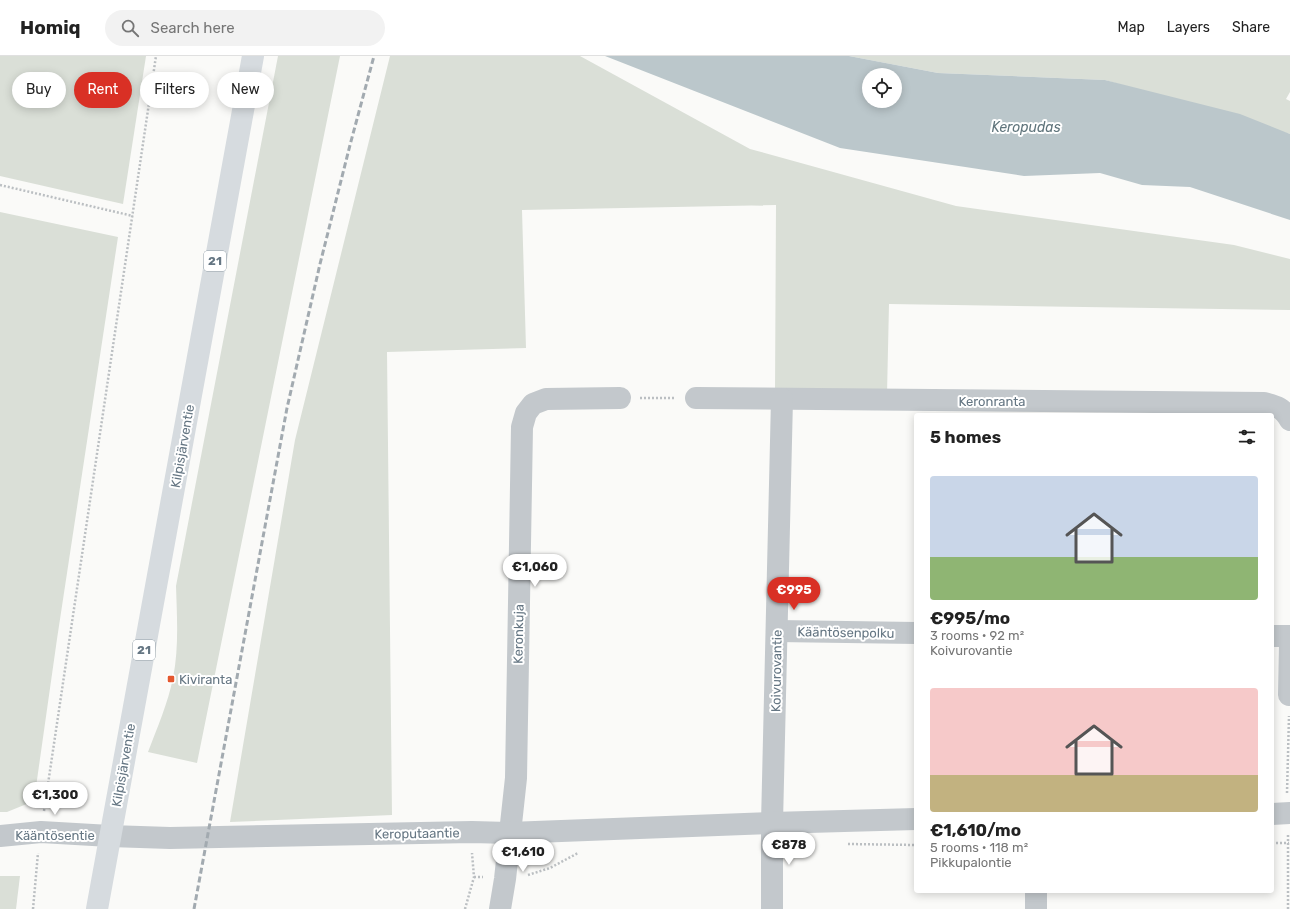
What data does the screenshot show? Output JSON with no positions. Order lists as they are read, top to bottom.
{
  "streets": {
    "highway": ["21", "Kilpisjärventie"],
    "street": [
      "Keronranta",
      "Kääntösenpolku",
      "Keronkuja",
      "Koivurovantie",
      "Keroputaantie",
      "Kääntösentie"
    ]
  },
  "crossings": [
    ["21", "Kilpisjärventie"],
    ["21", "Keroputaantie"],
    ["21", "Kääntösentie"],
    ["Keronranta", "Koivurovantie"],
    ["Kilpisjärventie", "Keroputaantie"],
    ["Kilpisjärventie", "Kääntösentie"],
    ["Kääntösenpolku", "Koivurovantie"],
    ["Keronkuja", "Keroputaantie"],
    ["Koivurovantie", "Keroputaantie"],
    ["Keroputaantie", "Kääntösentie"]
  ],
  "water": ["Keropudas"],
  "places": {
    "transit": ["Kiviranta"]
  },
  "page": {
    "header": "Homiq",
    "search": "Search here",
    "nav": ["Map", "Layers", "Share"],
    "chip": [
      "Buy",
      "Rent",
      "Filters",
      "New"
    ],
    "heading": "5 homes",
    "list": [
      {
        "name": "€995/mo",
        "note": "3 rooms · 92 m² · Koivurovantie"
      },
      {
        "name": "€1,610/mo",
        "note": "5 rooms · 118 m² · Pikkupalontie"
      }
    ],
    "price": [
      "€1,060",
      "€995",
      "€1,300",
      "€878",
      "€1,610"
    ]
  }
}
